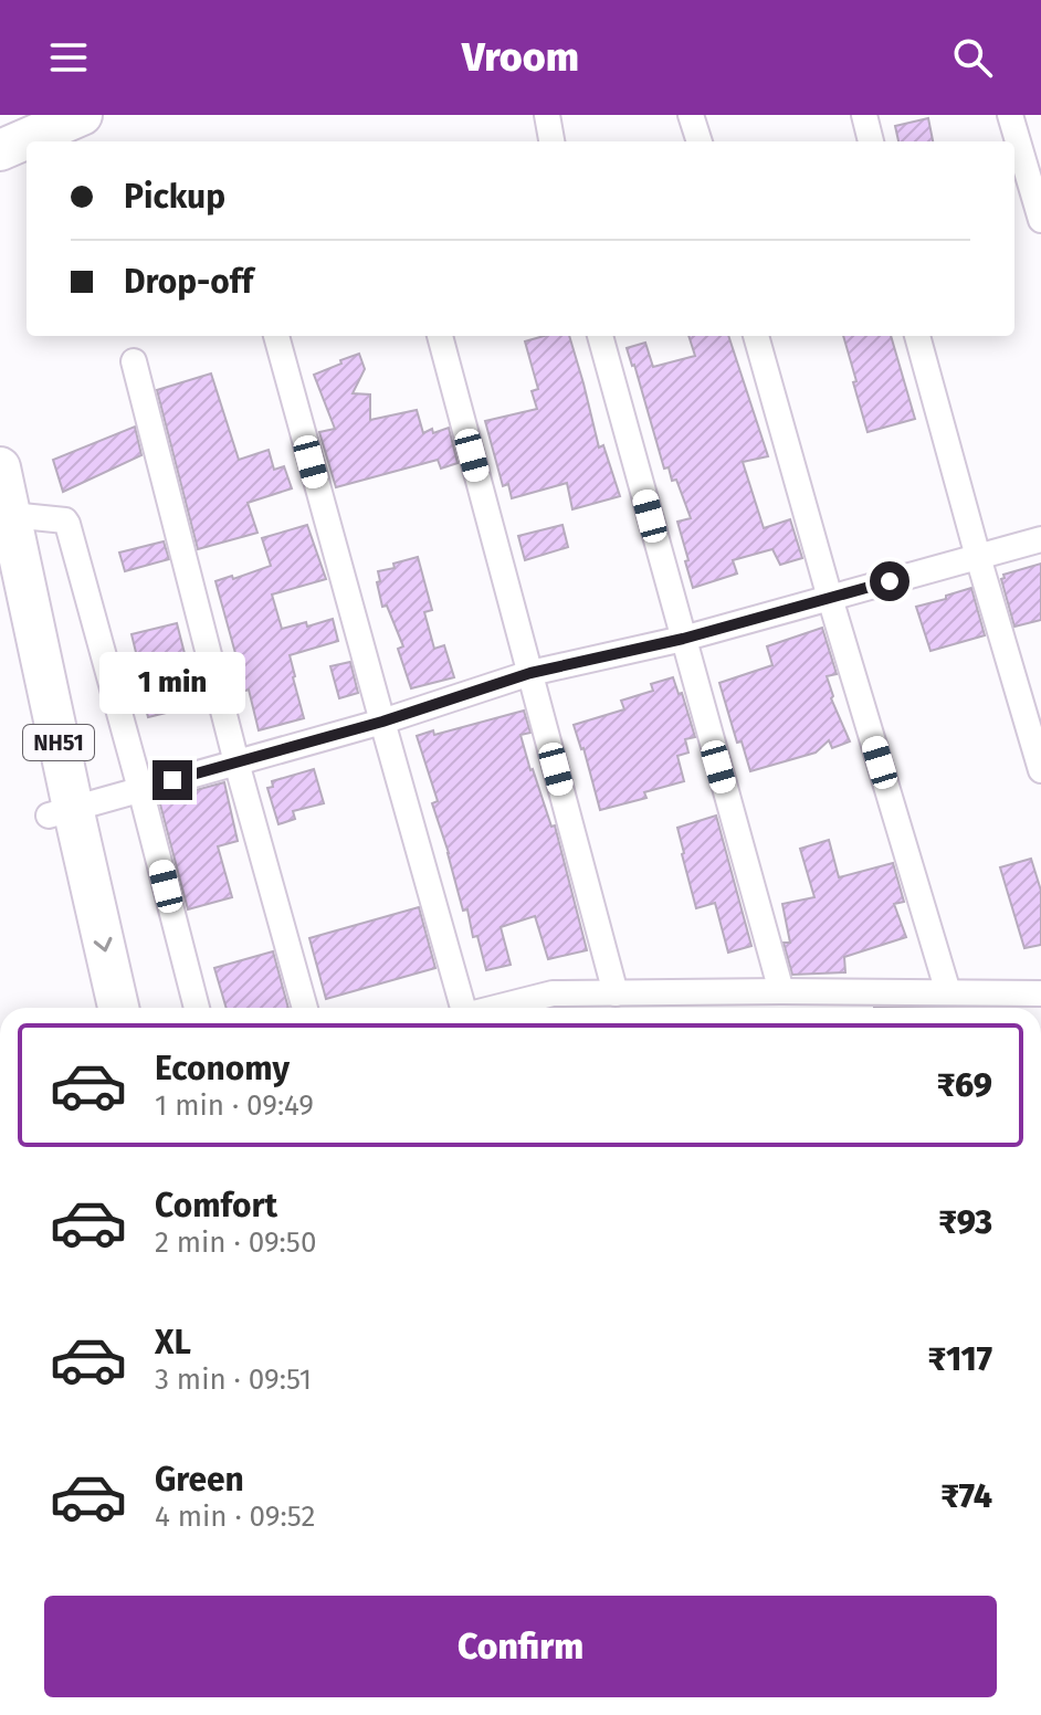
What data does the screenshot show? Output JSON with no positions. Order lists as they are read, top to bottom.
{
  "streets": {
    "highway": ["NH51"]
  },
  "page": {
    "header": "Vroom",
    "banner": ["Pickup", "Drop-off"],
    "bubble": "1 min",
    "list": [
      {
        "name": "Economy",
        "note": "1 min · 09:49",
        "value": "₹69"
      },
      {
        "name": "Comfort",
        "note": "2 min · 09:50",
        "value": "₹93"
      },
      {
        "name": "XL",
        "note": "3 min · 09:51",
        "value": "₹117"
      },
      {
        "name": "Green",
        "note": "4 min · 09:52",
        "value": "₹74"
      }
    ],
    "buttons": "Confirm"
  }
}
